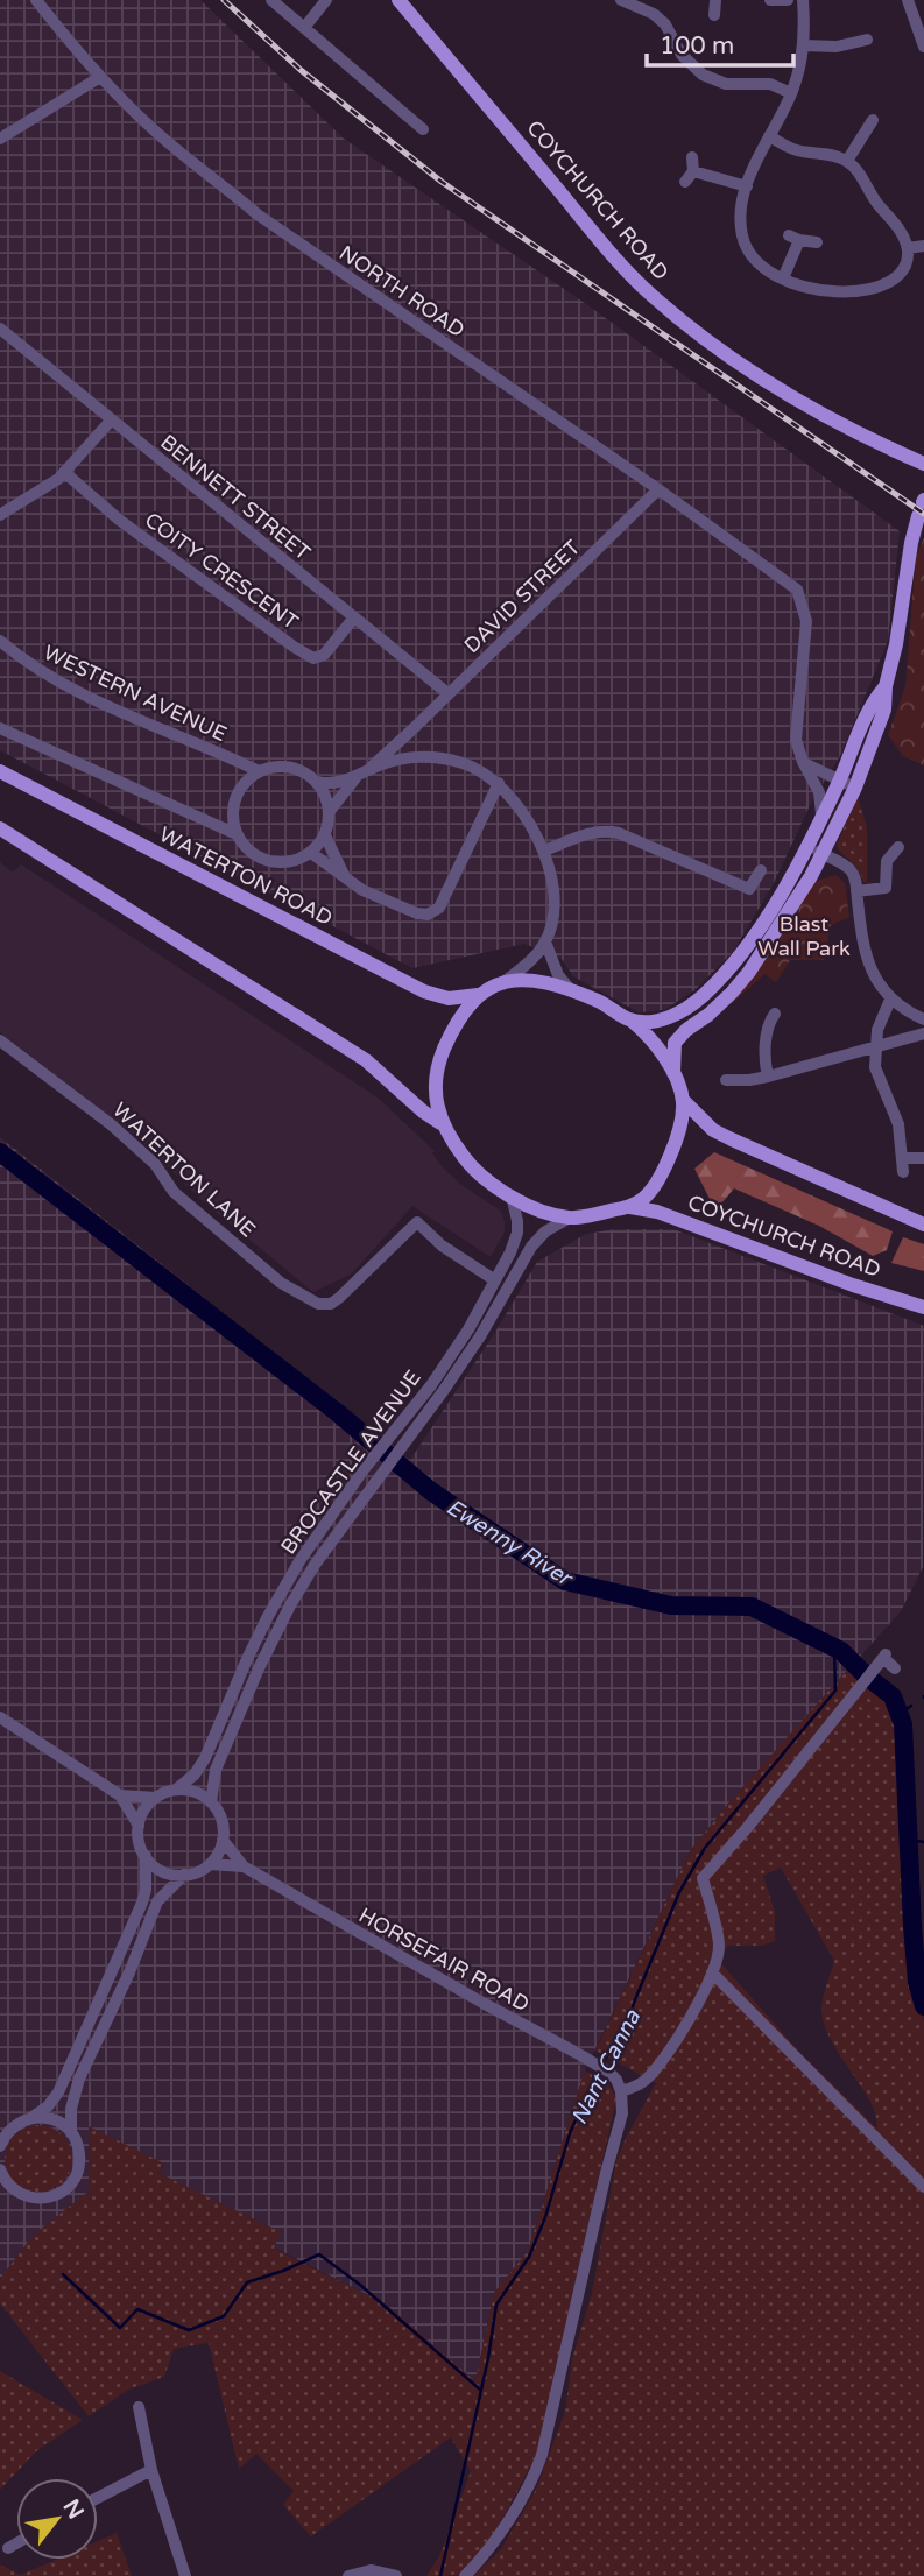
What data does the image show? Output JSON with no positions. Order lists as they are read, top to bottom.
{
  "streets": {
    "main road": ["COYCHURCH ROAD", "WATERTON ROAD"],
    "street": [
      "NORTH ROAD",
      "BENNETT STREET",
      "COITY CRESCENT",
      "DAVID STREET",
      "WESTERN AVENUE",
      "WATERTON LANE",
      "BROCASTLE AVENUE",
      "HORSEFAIR ROAD"
    ]
  },
  "crossings": [
    ["COYCHURCH ROAD", "WATERTON ROAD"],
    ["COYCHURCH ROAD", "BROCASTLE AVENUE"],
    ["NORTH ROAD", "DAVID STREET"],
    ["BENNETT STREET", "COITY CRESCENT"],
    ["BENNETT STREET", "DAVID STREET"],
    ["WATERTON ROAD", "BROCASTLE AVENUE"],
    ["WATERTON LANE", "BROCASTLE AVENUE"],
    ["BROCASTLE AVENUE", "HORSEFAIR ROAD"]
  ],
  "water": ["Ewenny River", "Nant Canna"],
  "parks": ["Blast Wall Park"],
  "scale_bar": "100 m",
  "north": "top right"
}
